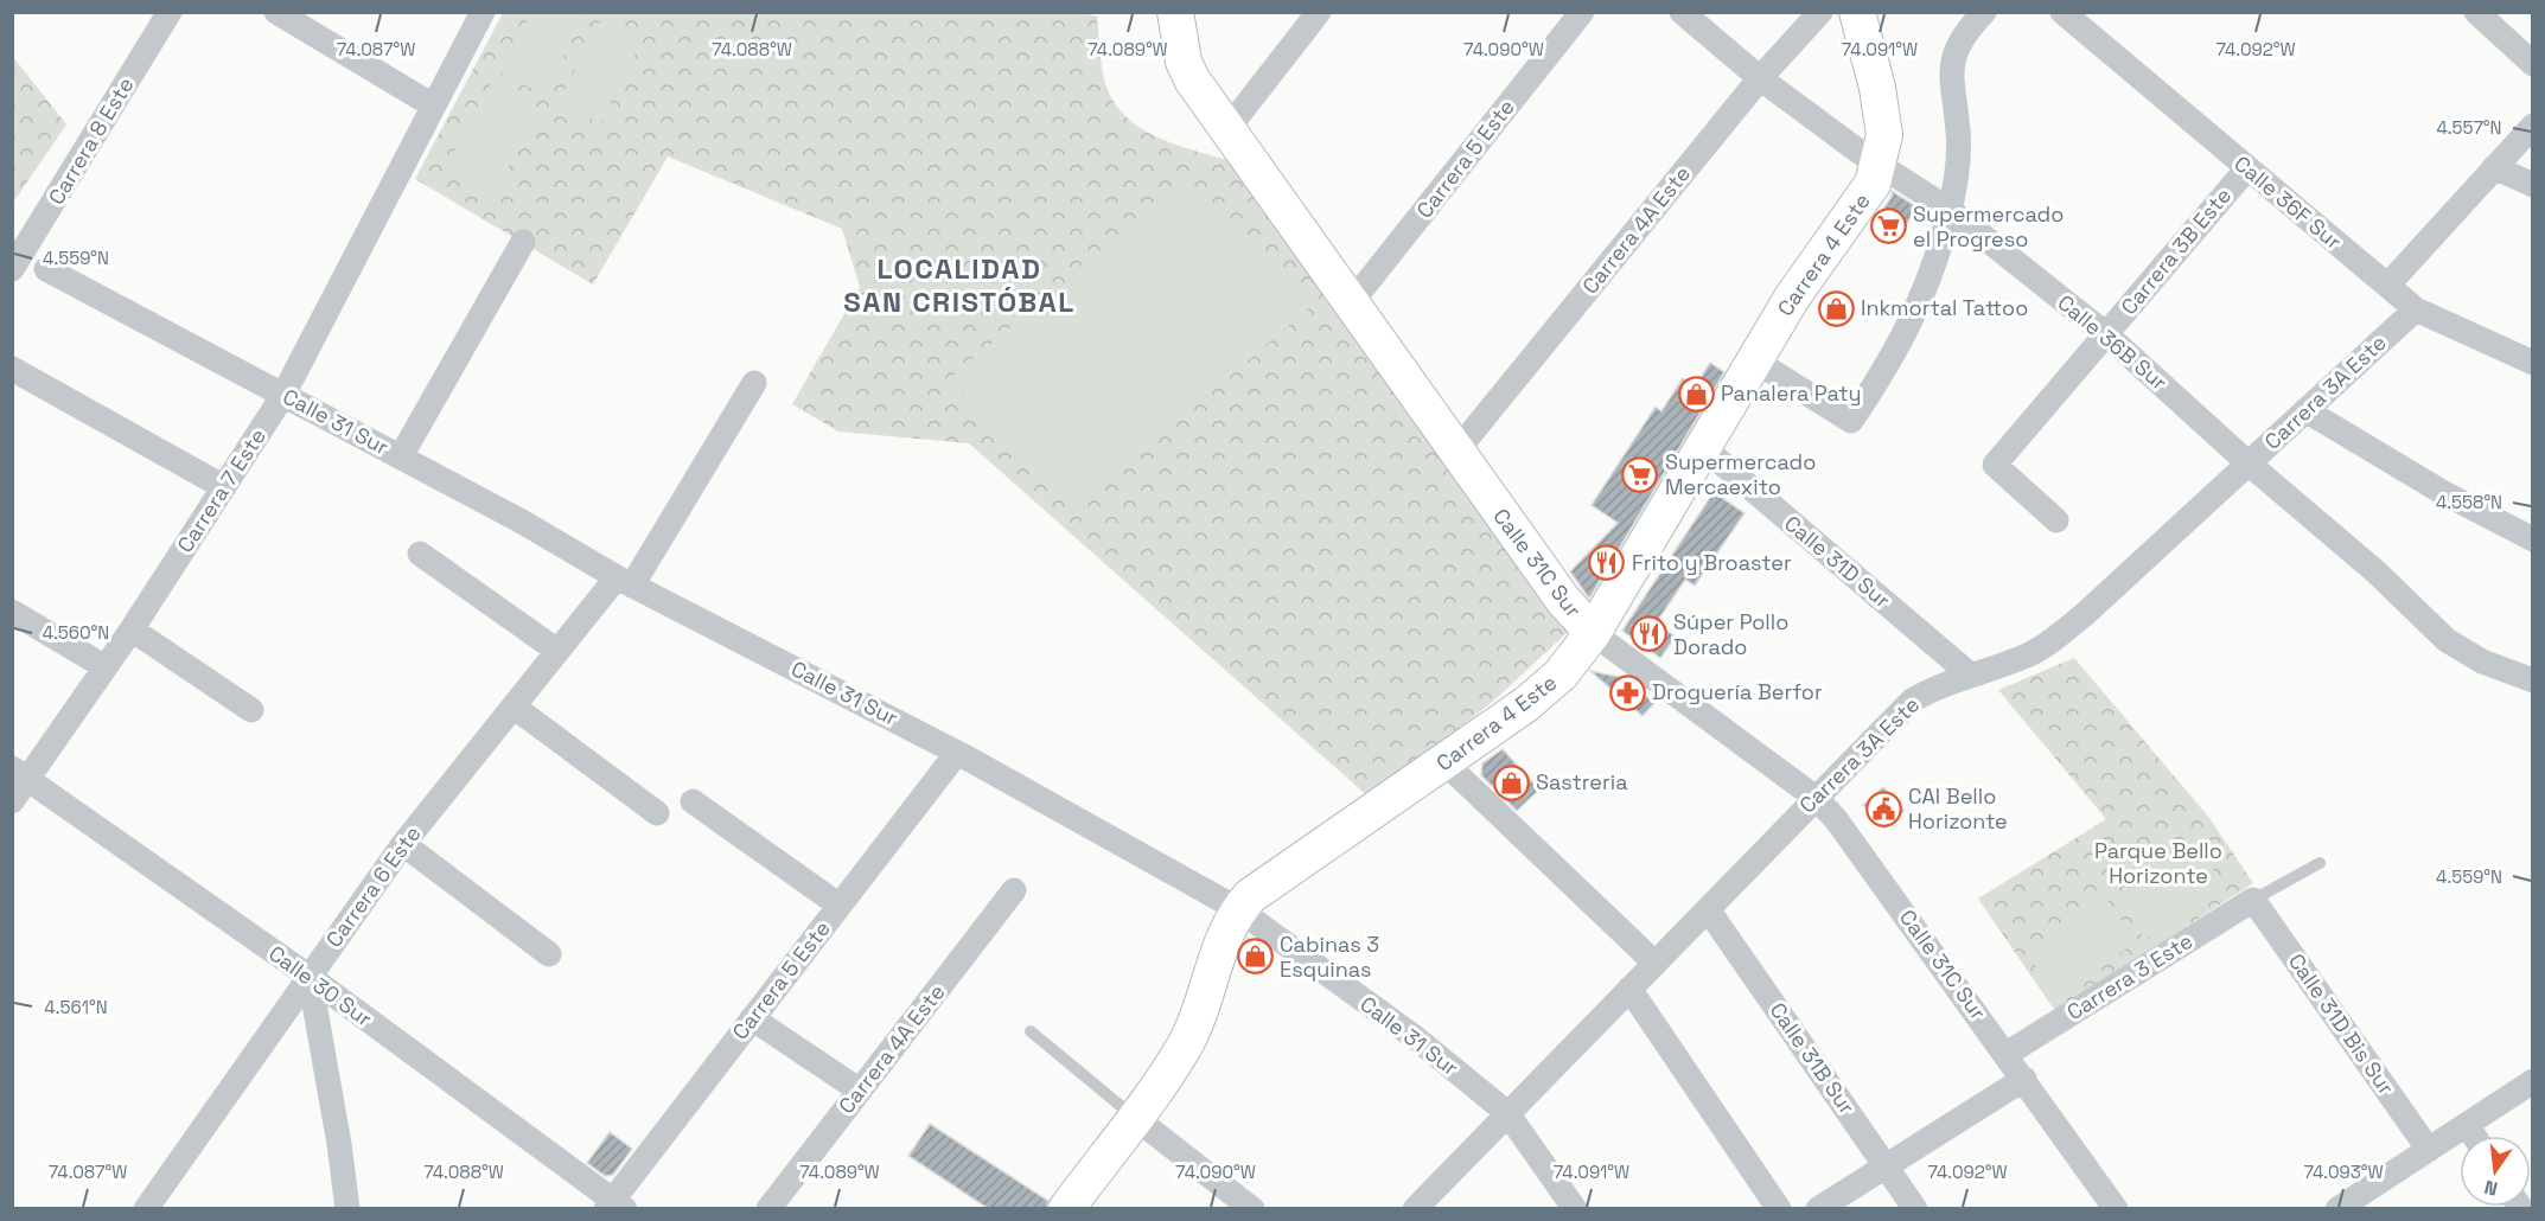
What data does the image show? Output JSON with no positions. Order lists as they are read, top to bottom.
{
  "streets": {
    "street": [
      "Carrera 8 Este",
      "Carrera 5 Este",
      "Calle 36F Sur",
      "Carrera 4A Este",
      "Carrera 3B Este",
      "Carrera 4 Este",
      "Calle 36B Sur",
      "Carrera 3A Este",
      "Calle 31 Sur",
      "Carrera 7 Este",
      "Calle 31D Sur",
      "Calle 31C Sur",
      "Carrera 6 Este",
      "Carrera 3 Este",
      "Calle 30 Sur",
      "Calle 31D Bis Sur",
      "Calle 31B Sur"
    ]
  },
  "crossings": [
    ["Carrera 5 Este", "Calle 31 Sur"],
    ["Carrera 5 Este", "Calle 31C Sur"],
    ["Carrera 5 Este", "Calle 30 Sur"],
    ["Calle 36F Sur", "Carrera 3B Este"],
    ["Calle 36F Sur", "Carrera 3A Este"],
    ["Carrera 4A Este", "Calle 36B Sur"],
    ["Carrera 4A Este", "Calle 31C Sur"],
    ["Carrera 3B Este", "Calle 36B Sur"],
    ["Carrera 4 Este", "Calle 36B Sur"],
    ["Carrera 4 Este", "Calle 31 Sur"],
    ["Carrera 4 Este", "Calle 31D Sur"],
    ["Carrera 4 Este", "Calle 31C Sur"],
    ["Calle 36B Sur", "Carrera 3A Este"],
    ["Carrera 3A Este", "Calle 31 Sur"],
    ["Carrera 3A Este", "Calle 31D Sur"],
    ["Carrera 3A Este", "Calle 31C Sur"],
    ["Carrera 3A Este", "Calle 31B Sur"],
    ["Calle 31 Sur", "Carrera 7 Este"],
    ["Calle 31 Sur", "Carrera 6 Este"],
    ["Carrera 7 Este", "Calle 30 Sur"],
    ["Calle 31C Sur", "Carrera 3 Este"],
    ["Carrera 6 Este", "Calle 30 Sur"],
    ["Carrera 3 Este", "Calle 31D Bis Sur"]
  ],
  "districts": ["LOCALIDAD SAN CRISTÓBAL"],
  "parks": ["Parque Bello Horizonte"],
  "places": {
    "supermarket": ["Supermercado el Progreso", "Supermercado Mercaexito"],
    "shop": [
      "Inkmortal Tattoo",
      "Panalera Paty",
      "Sastreria",
      "Cabinas 3 Esquinas"
    ],
    "restaurant": ["Frito y Broaster", "Súper Pollo Dorado"],
    "pharmacy": ["Droguería Berfor"],
    "public building": ["CAI Bello Horizonte"]
  },
  "north": "bottom",
  "coordinates": [
    "74.089°W",
    "74.090°W",
    "74.087°W",
    "74.088°W",
    "74.091°W",
    "74.092°W",
    "4.557°N",
    "4.559°N",
    "4.558°N",
    "4.560°N",
    "4.561°N",
    "74.093°W"
  ]
}
